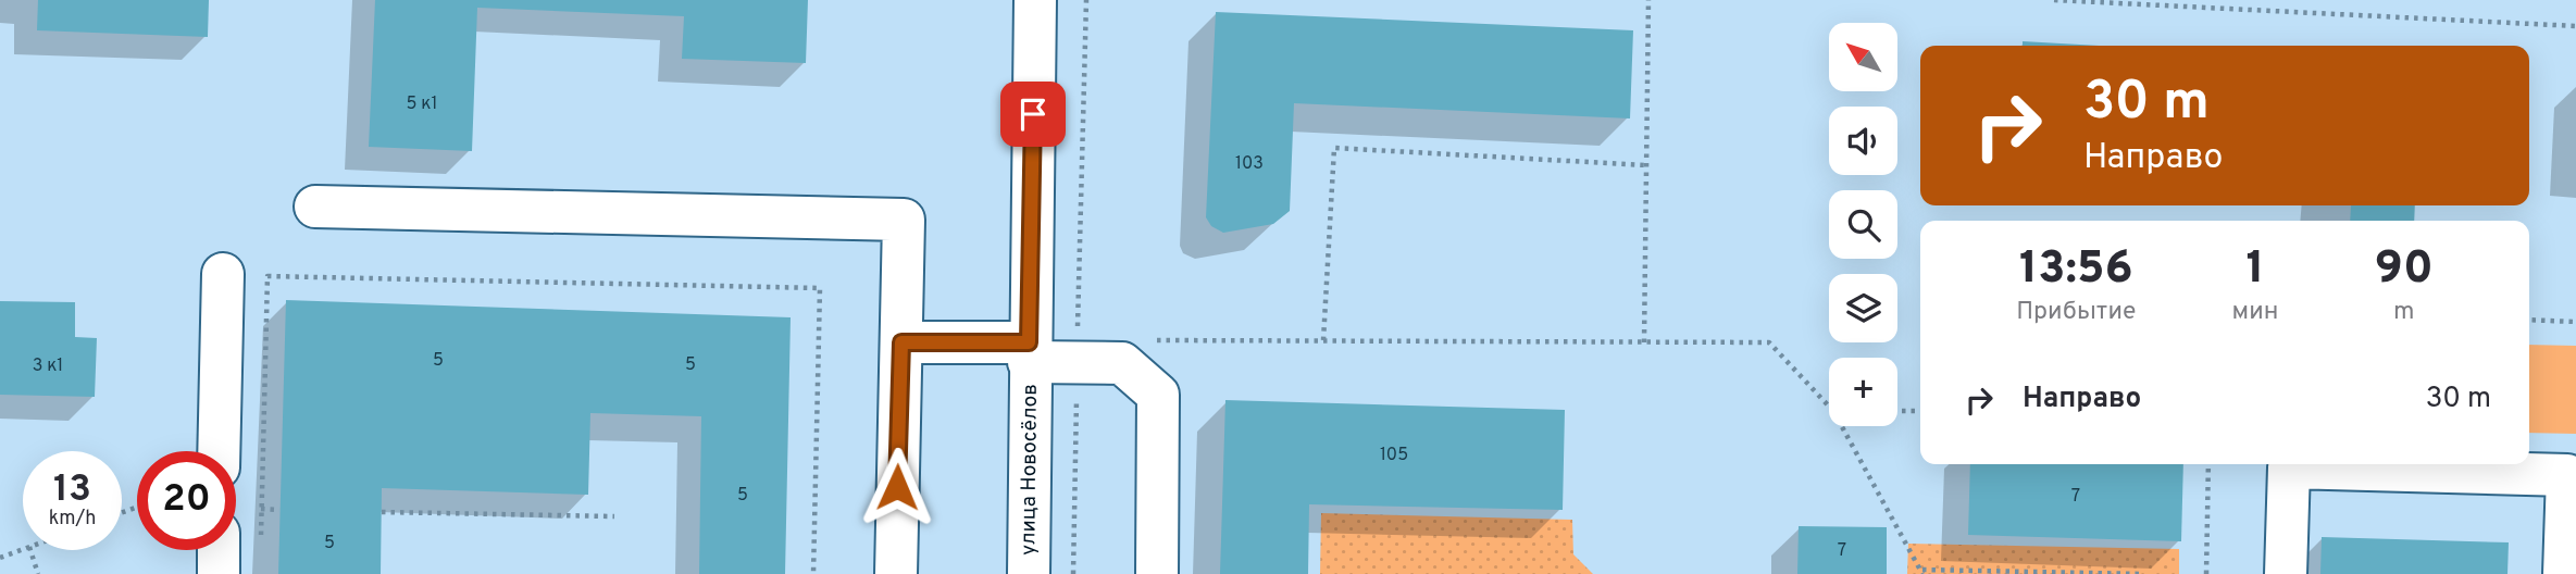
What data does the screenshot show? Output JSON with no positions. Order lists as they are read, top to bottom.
{
  "streets": {
    "street": ["улица Новосёлов"]
  },
  "house_numbers": [
    "5 к1",
    "103",
    "5",
    "5",
    "3 к1",
    "105",
    "5",
    "7",
    "5",
    "7"
  ],
  "north": "top left",
  "page": {
    "map_buttons": "+",
    "turn": ["30 m", "Направо"],
    "eta": [
      "13:56",
      "Прибытие",
      "1",
      "мин",
      "90",
      "m"
    ],
    "list": [
      {
        "name": "Направо",
        "value": "30 m"
      }
    ],
    "speed": "13 km/h",
    "limit": "20"
  }
}
